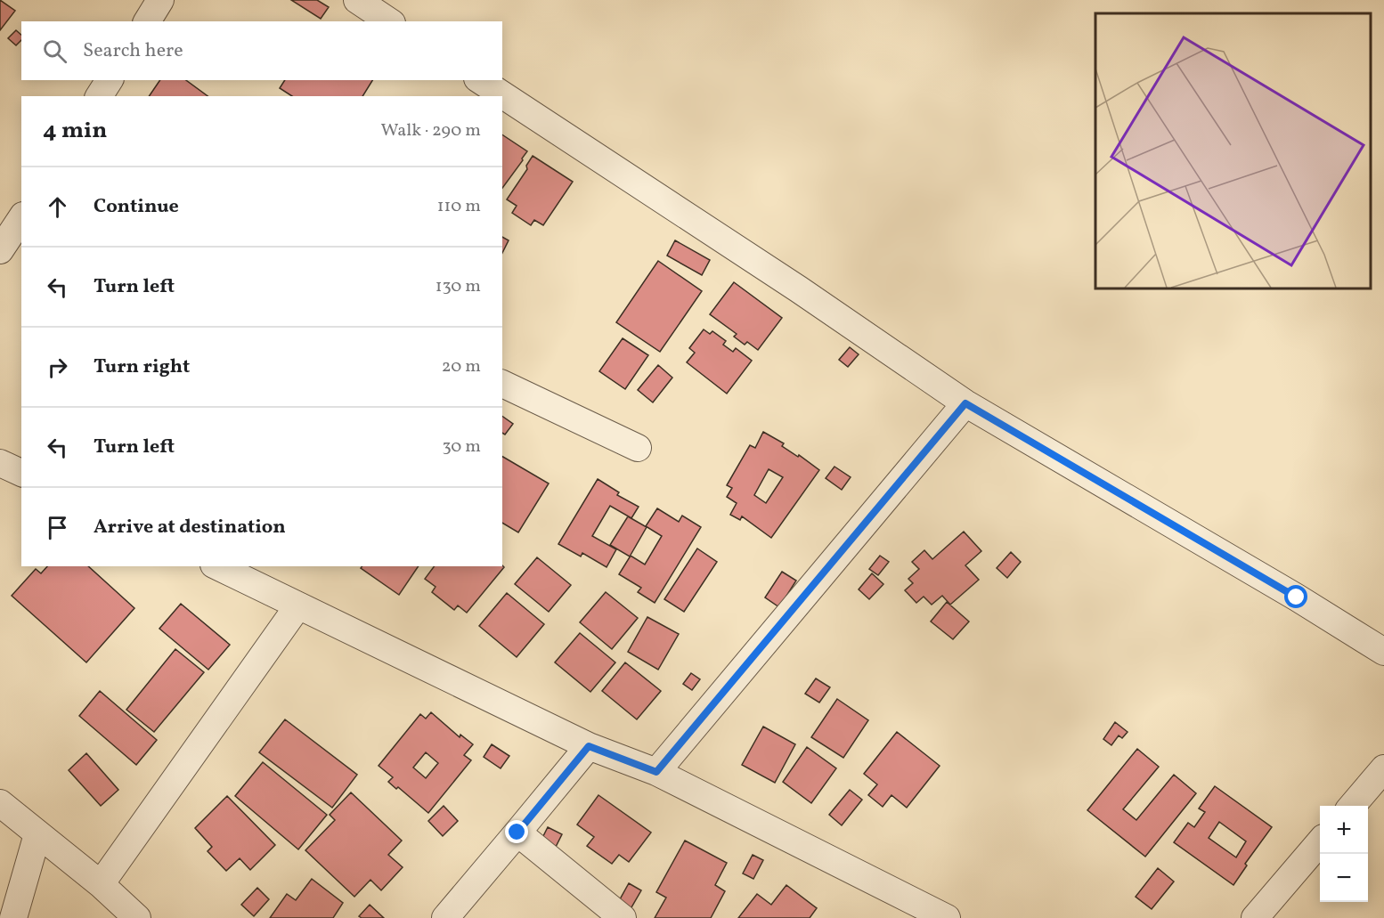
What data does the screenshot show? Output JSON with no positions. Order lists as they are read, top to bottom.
{
  "page": {
    "search": "Search here",
    "heading": ["4 min", "Walk · 290 m"],
    "list": [
      ["Continue", "110 m"],
      ["Turn left", "130 m"],
      ["Turn right", "20 m"],
      ["Turn left", "30 m"],
      "Arrive at destination"
    ],
    "map_buttons": ["+", "−"]
  }
}
